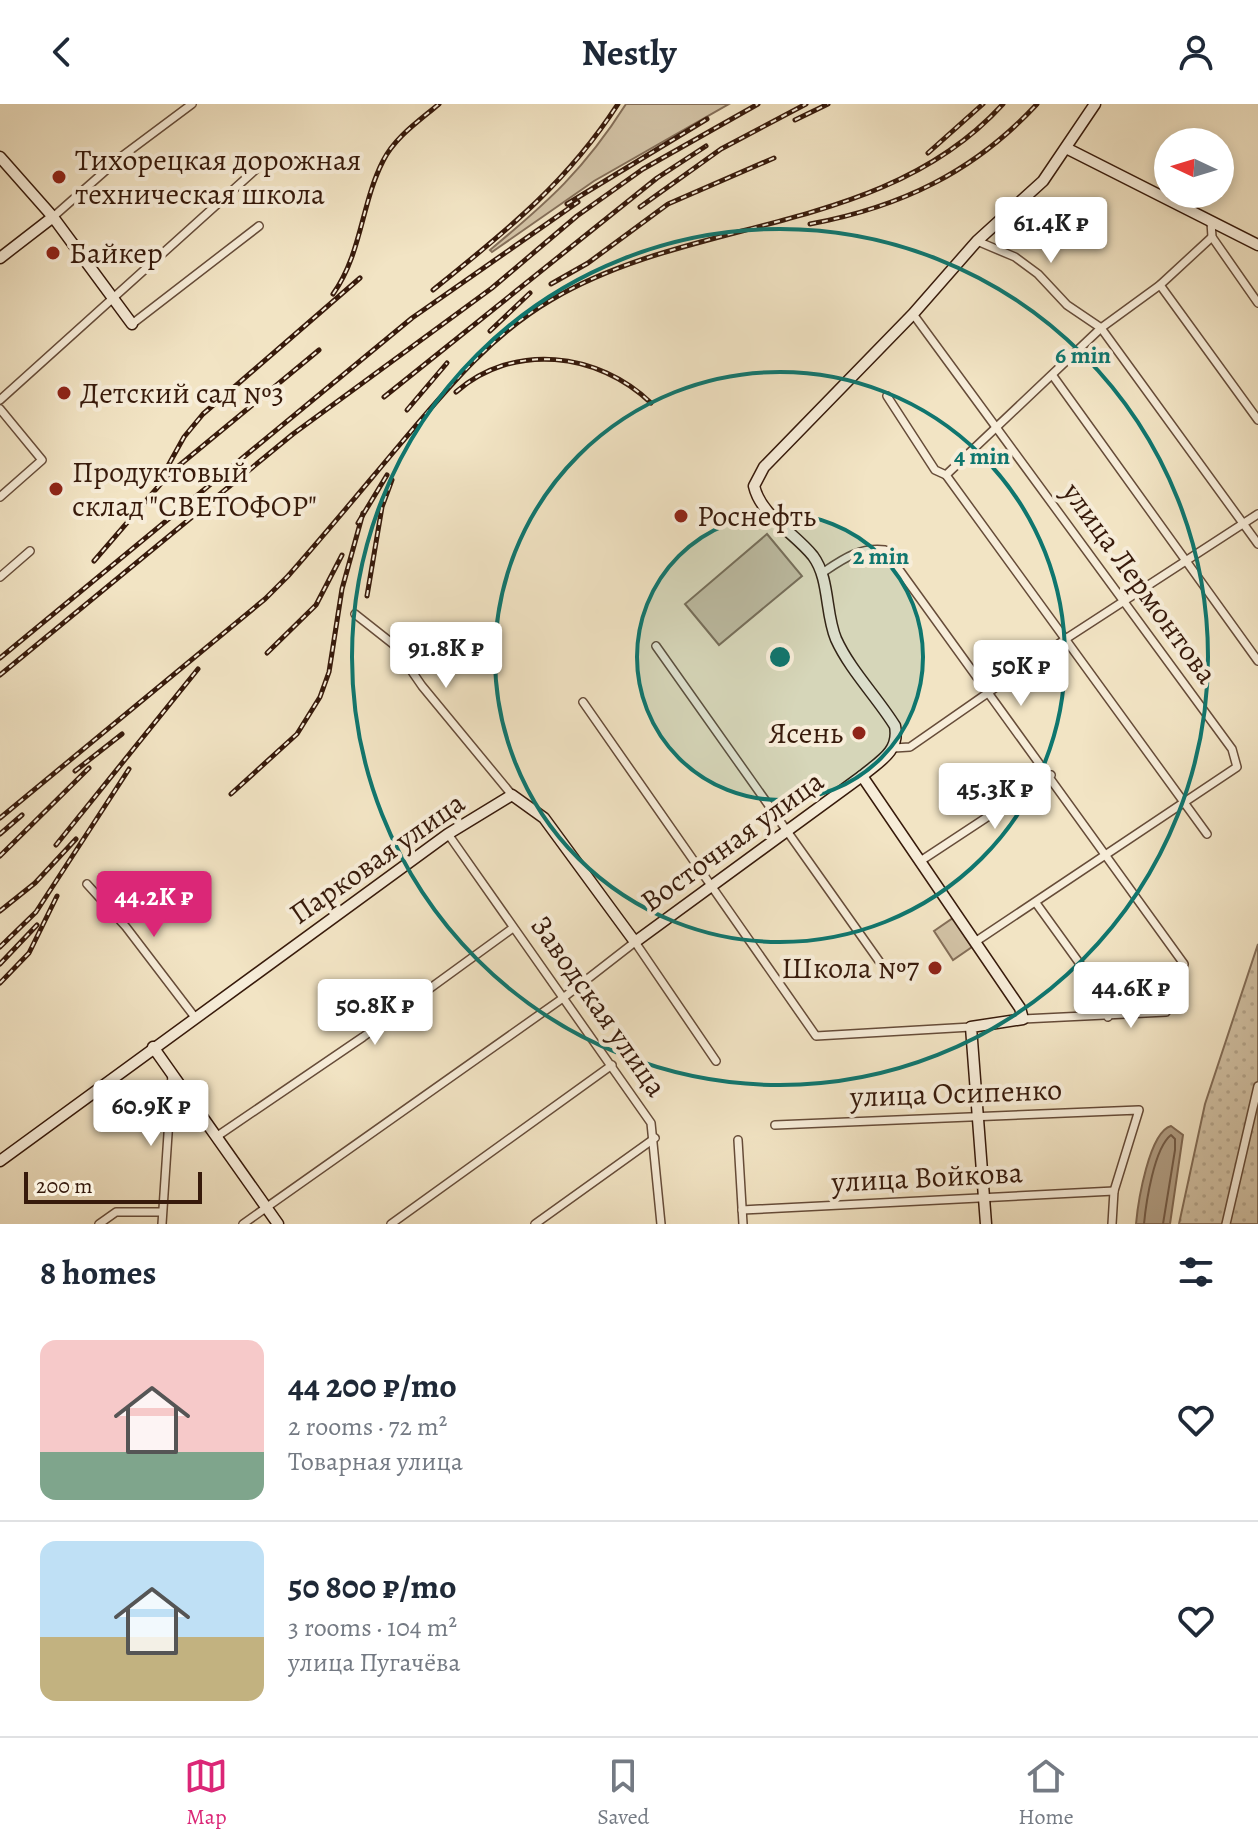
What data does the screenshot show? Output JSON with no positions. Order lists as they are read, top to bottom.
{
  "streets": {
    "main road": ["Восточная улица", "Парковая улица"],
    "street": [
      "улица Лермонтова",
      "Заводская улица",
      "улица Осипенко",
      "улица Войкова"
    ]
  },
  "crossings": [
    ["улица Лермонтова", "Восточная улица"],
    ["Восточная улица", "Заводская улица"],
    ["Парковая улица", "Заводская улица"],
    ["улица Осипенко", "улица Войкова"]
  ],
  "places": [
    "Тихорецкая дорожная техническая школа",
    "Байкер",
    "Детский сад №3",
    "Продуктовый склад \"СВЕТОФОР\"",
    "Роснефть",
    "Ясень",
    "Школа №7"
  ],
  "scale_bar": "200 m",
  "north": "left",
  "page": {
    "header": "Nestly",
    "price": [
      "61.4K ₽",
      "91.8K ₽",
      "50K ₽",
      "45.3K ₽",
      "44.2K ₽",
      "44.6K ₽",
      "50.8K ₽",
      "60.9K ₽"
    ],
    "scale": "200 m",
    "heading": "8 homes",
    "list": [
      {
        "name": "44 200 ₽/mo",
        "note": "2 rooms · 72 m² · Товарная улица"
      },
      {
        "name": "50 800 ₽/mo",
        "note": "3 rooms · 104 m² · улица Пугачёва"
      }
    ],
    "tabs": ["Map", "Saved", "Home"]
  },
  "rings": ["6 min", "4 min", "2 min"]
}
